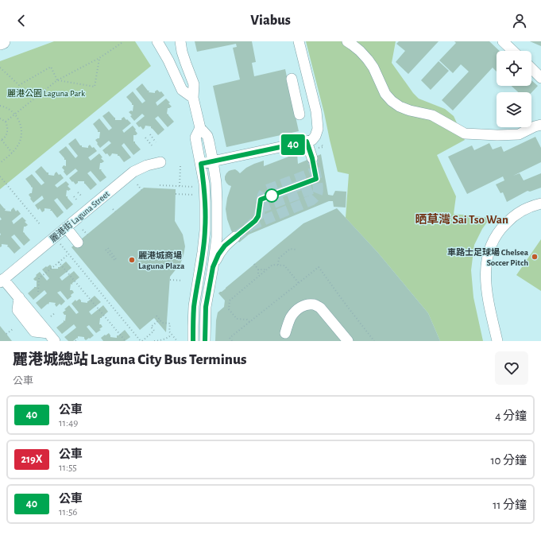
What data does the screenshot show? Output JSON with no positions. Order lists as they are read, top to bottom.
{
  "streets": {
    "street": ["麗港街 Laguna Street"]
  },
  "districts": ["晒草灣 Sai Tso Wan"],
  "parks": ["麗港公園 Laguna Park"],
  "places": ["車路士足球場 Chelsea Soccer Pitch", "麗港城商場 Laguna Plaza"],
  "lines": ["bus line 40"],
  "page": {
    "header": "Viabus",
    "on_map": "40",
    "heading": ["麗港城總站 Laguna City Bus Terminus", "公車"],
    "list": [
      {
        "mark": "40",
        "name": "公車",
        "note": "11:49",
        "value": "4 分鐘"
      },
      {
        "mark": "219X",
        "name": "公車",
        "note": "11:55",
        "value": "10 分鐘"
      },
      {
        "mark": "40",
        "name": "公車",
        "note": "11:56",
        "value": "11 分鐘"
      }
    ]
  }
}
